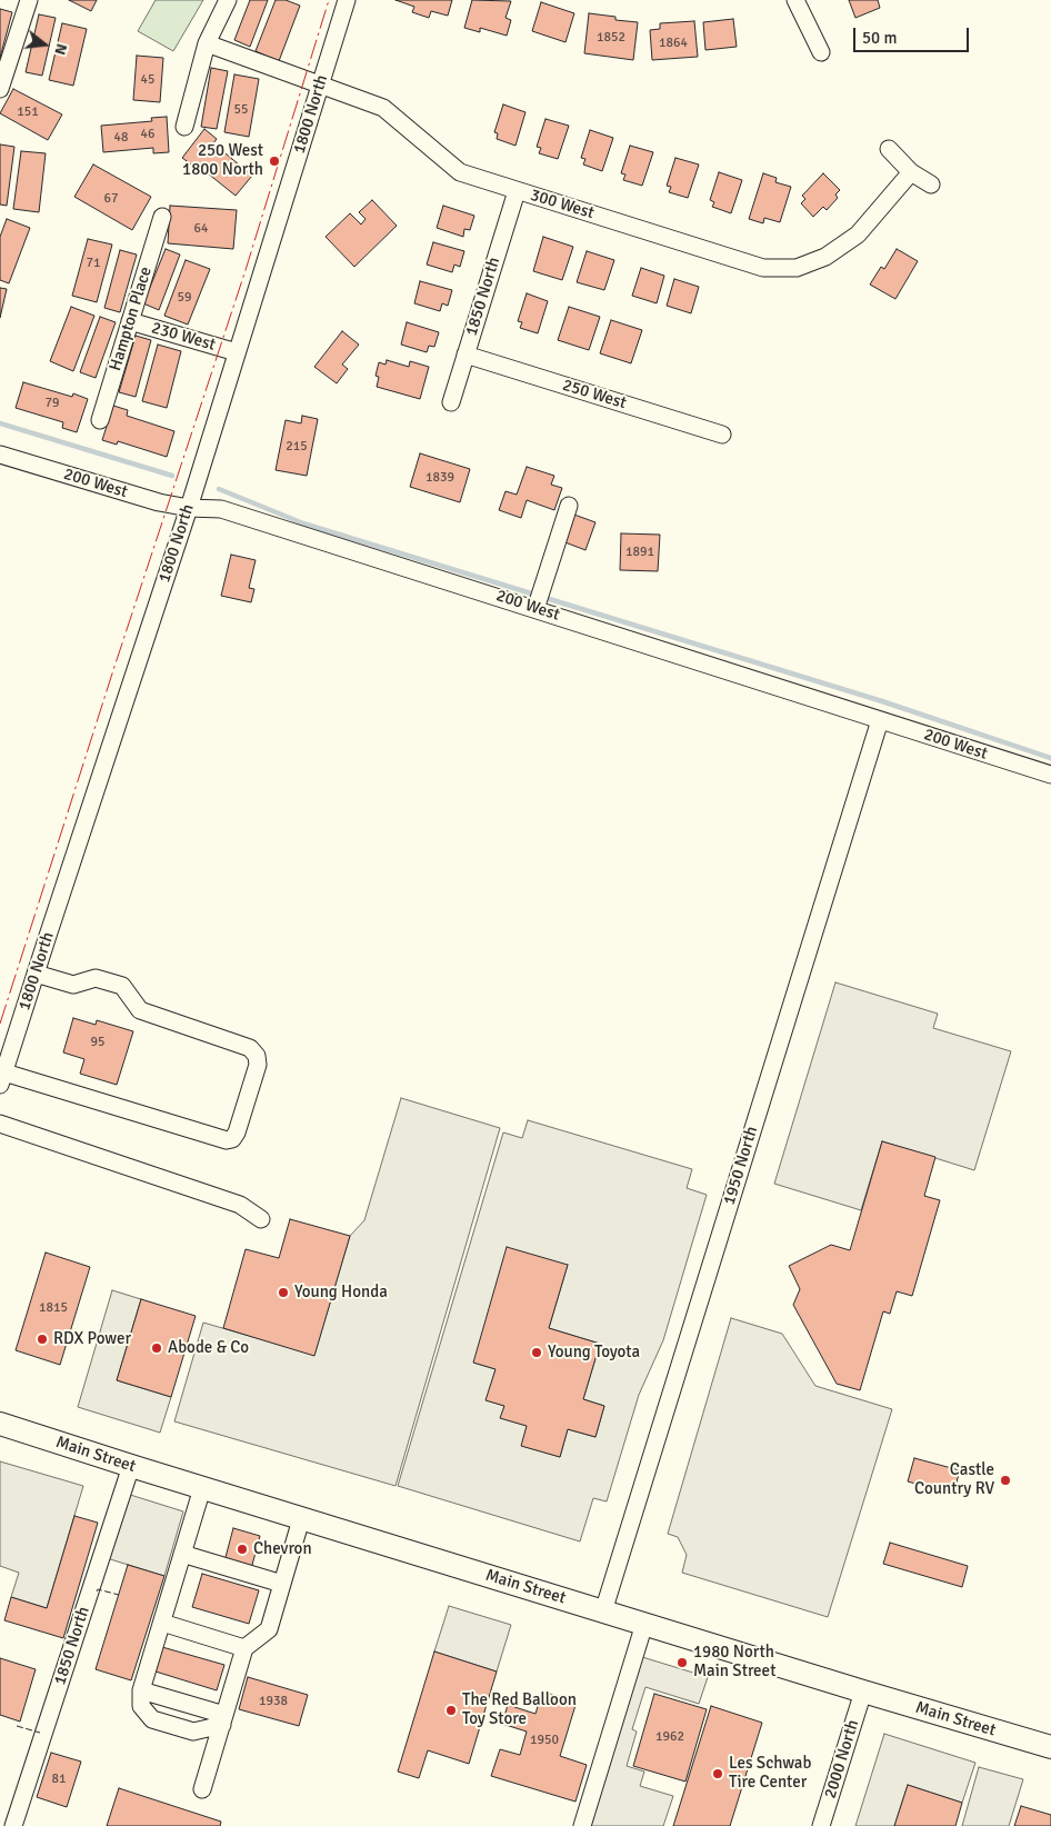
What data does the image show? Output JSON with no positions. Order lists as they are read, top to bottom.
{
  "streets": {
    "main road": ["Main Street"],
    "street": [
      "1800 North",
      "300 West",
      "1850 North",
      "Hampton Place",
      "230 West",
      "250 West",
      "200 West",
      "1950 North",
      "2000 North"
    ]
  },
  "crossings": [
    ["1800 North", "300 West"],
    ["1800 North", "230 West"],
    ["1800 North", "200 West"],
    ["300 West", "1850 North"],
    ["1850 North", "250 West"],
    ["1850 North", "Main Street"],
    ["Hampton Place", "230 West"],
    ["200 West", "1950 North"],
    ["1950 North", "Main Street"],
    ["Main Street", "2000 North"]
  ],
  "places": [
    "250 West 1800 North",
    "Young Honda",
    "RDX Power",
    "Abode & Co",
    "Young Toyota",
    "Castle Country RV",
    "Chevron",
    "1980 North Main Street",
    "The Red Balloon Toy Store",
    "Les Schwab Tire Center"
  ],
  "house_numbers": [
    "1852",
    "1864",
    "45",
    "55",
    "151",
    "46",
    "48",
    "67",
    "64",
    "71",
    "59",
    "79",
    "215",
    "1839",
    "1891",
    "95",
    "1815",
    "1938",
    "1962",
    "1950",
    "81"
  ],
  "scale_bar": "50 m",
  "north": "right"
}
